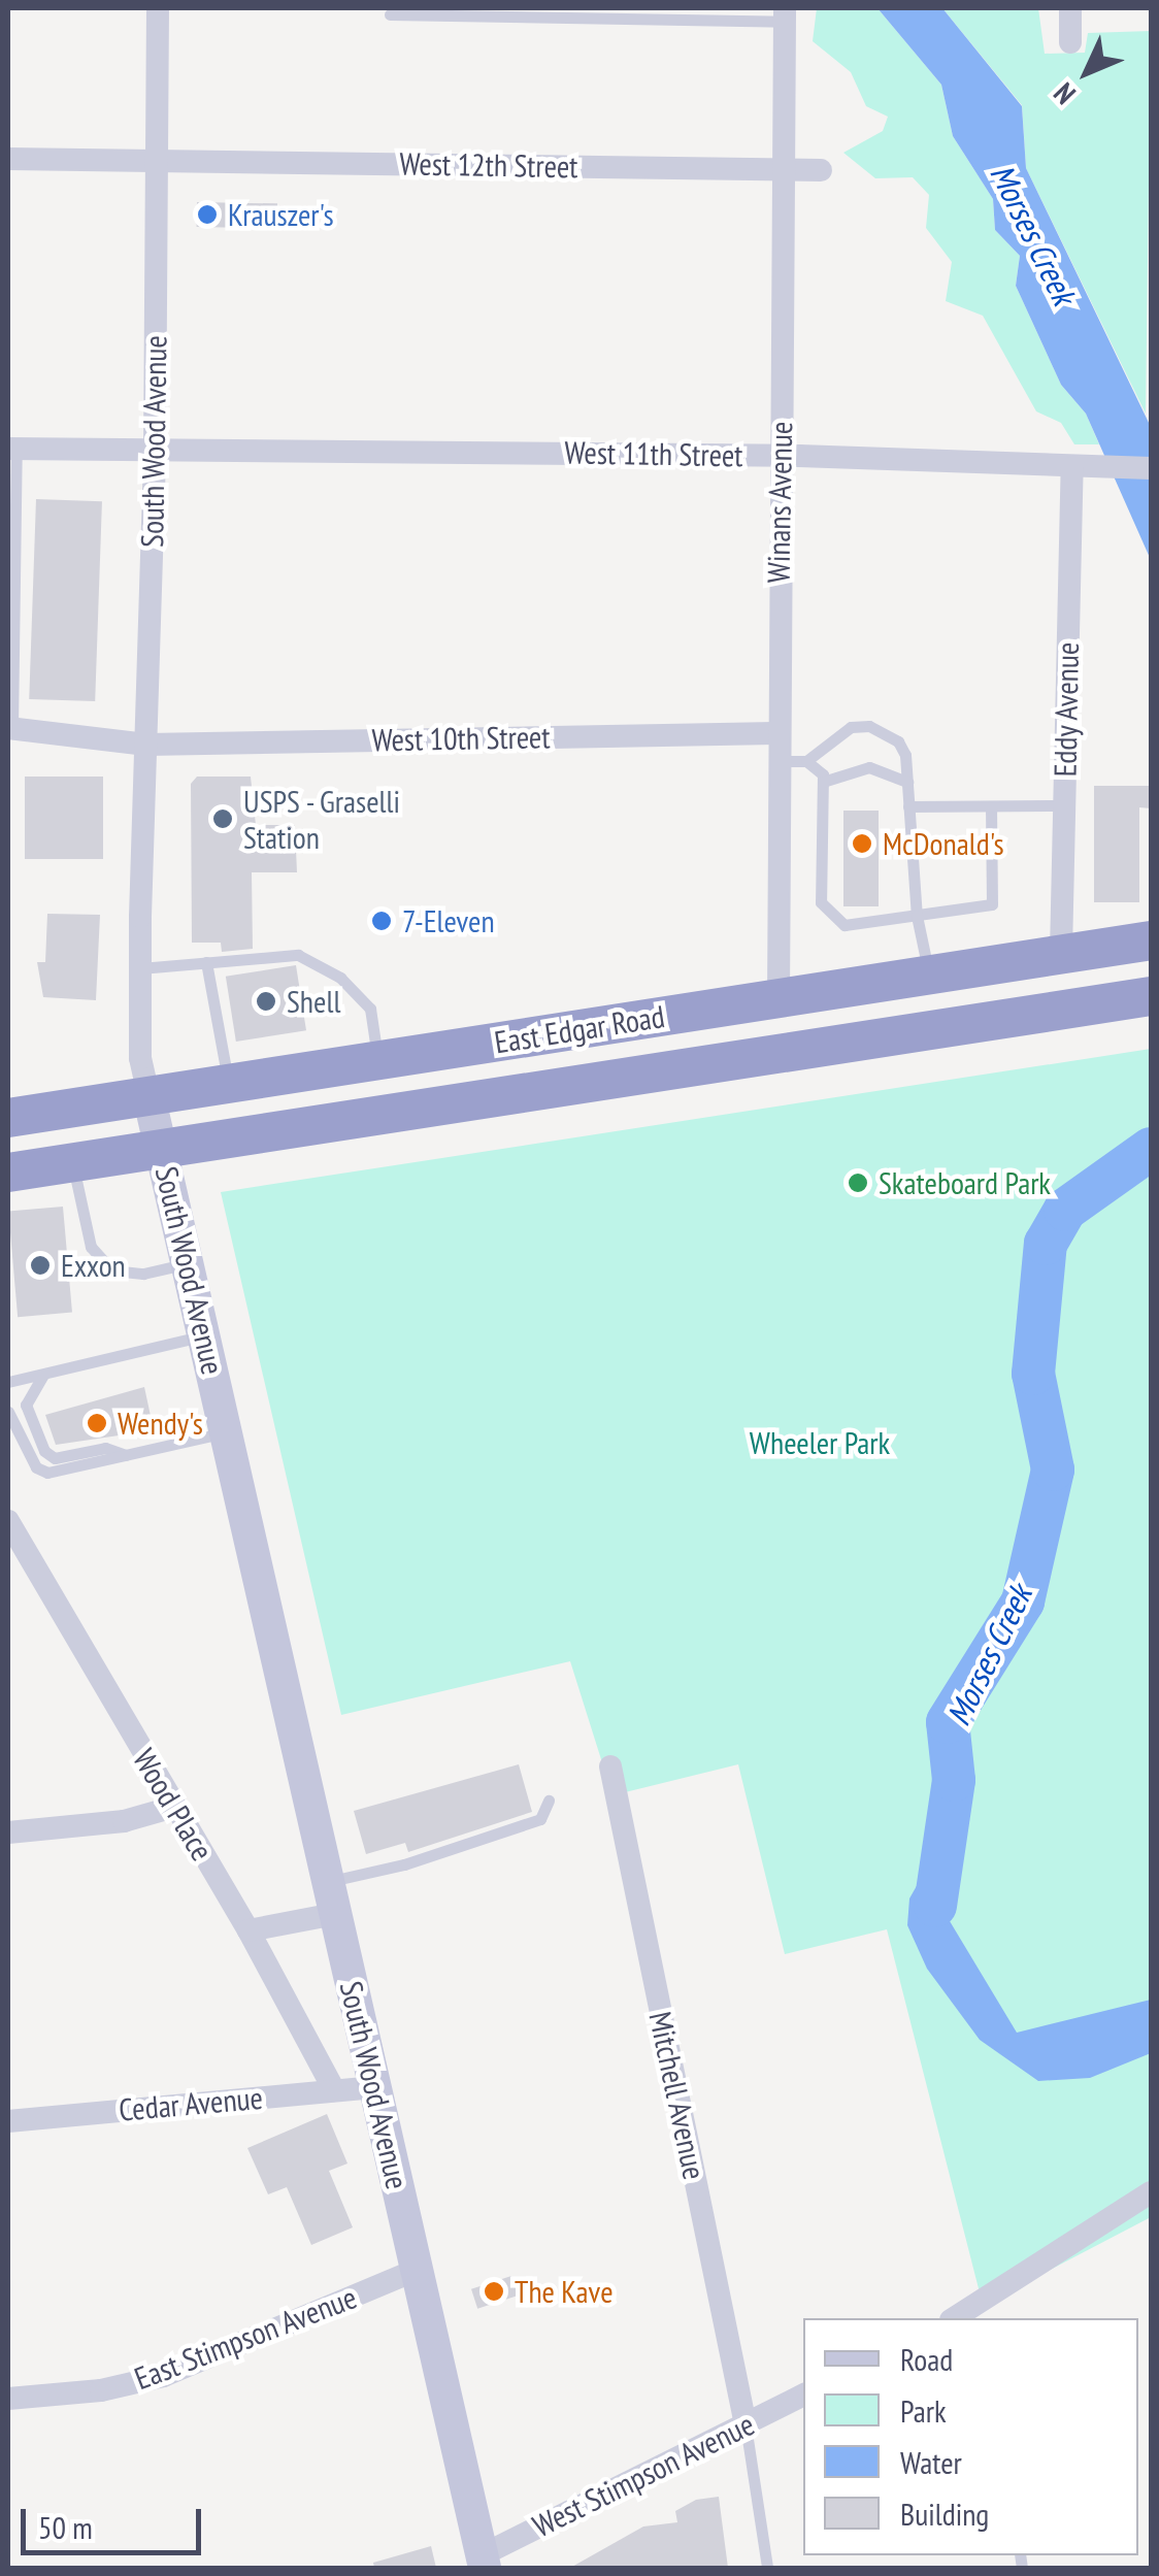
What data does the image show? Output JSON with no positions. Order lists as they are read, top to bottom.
{
  "streets": {
    "highway": ["East Edgar Road"],
    "main road": ["South Wood Avenue"],
    "street": [
      "West 12th Street",
      "West 11th Street",
      "Winans Avenue",
      "Eddy Avenue",
      "West 10th Street",
      "Wood Place",
      "Mitchell Avenue",
      "Cedar Avenue",
      "East Stimpson Avenue",
      "West Stimpson Avenue"
    ]
  },
  "crossings": [
    ["West 12th Street", "South Wood Avenue"],
    ["West 12th Street", "Winans Avenue"],
    ["South Wood Avenue", "West 11th Street"],
    ["South Wood Avenue", "West 10th Street"],
    ["South Wood Avenue", "East Edgar Road"],
    ["South Wood Avenue", "Cedar Avenue"],
    ["South Wood Avenue", "East Stimpson Avenue"],
    ["South Wood Avenue", "West Stimpson Avenue"],
    ["West 11th Street", "Winans Avenue"],
    ["West 11th Street", "Eddy Avenue"],
    ["Winans Avenue", "West 10th Street"],
    ["Winans Avenue", "East Edgar Road"],
    ["Eddy Avenue", "East Edgar Road"],
    ["Wood Place", "Cedar Avenue"],
    ["Mitchell Avenue", "West Stimpson Avenue"]
  ],
  "water": ["Morses Creek"],
  "parks": ["Wheeler Park"],
  "places": [
    "Krauszer's",
    "USPS - Graselli Station",
    "McDonald's",
    "7-Eleven",
    "Shell",
    "Skateboard Park",
    "Exxon",
    "Wendy's",
    "The Kave"
  ],
  "legend": [
    "Road",
    "Park",
    "Water",
    "Building"
  ],
  "scale_bar": "50 m",
  "north": "bottom left"
}
